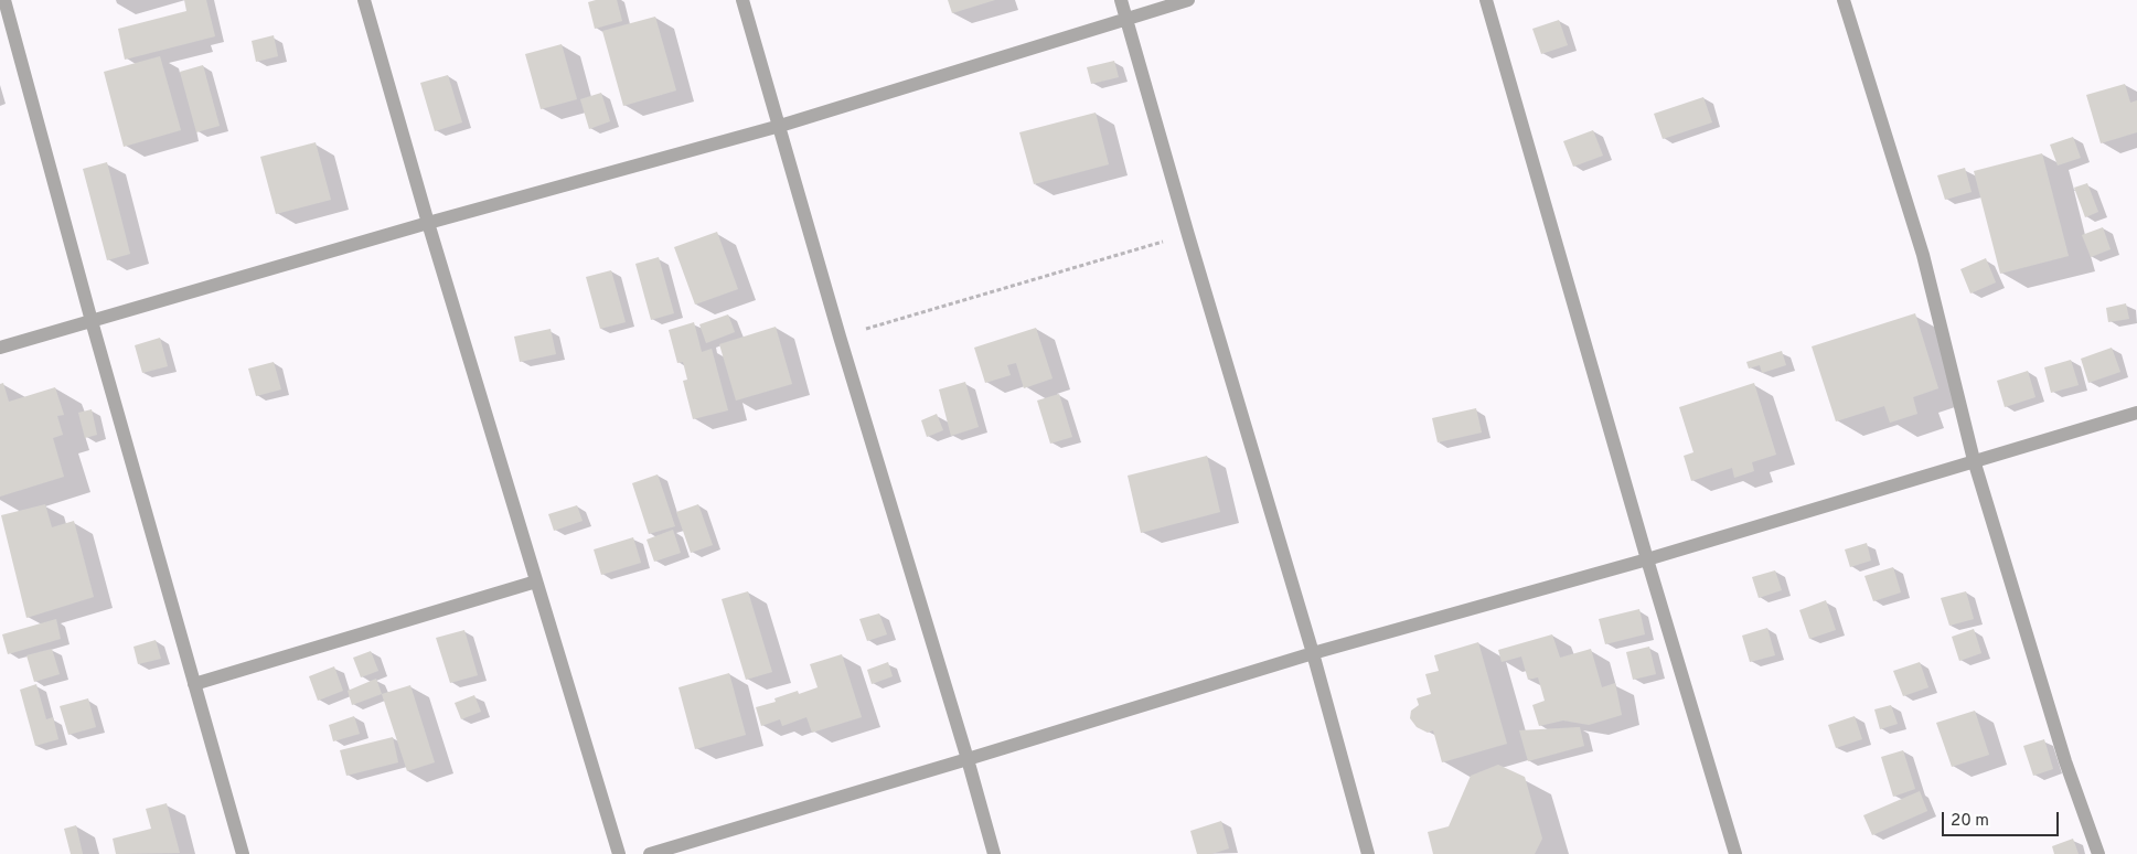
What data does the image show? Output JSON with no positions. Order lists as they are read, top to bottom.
{
  "scale_bar": "20 m"
}
